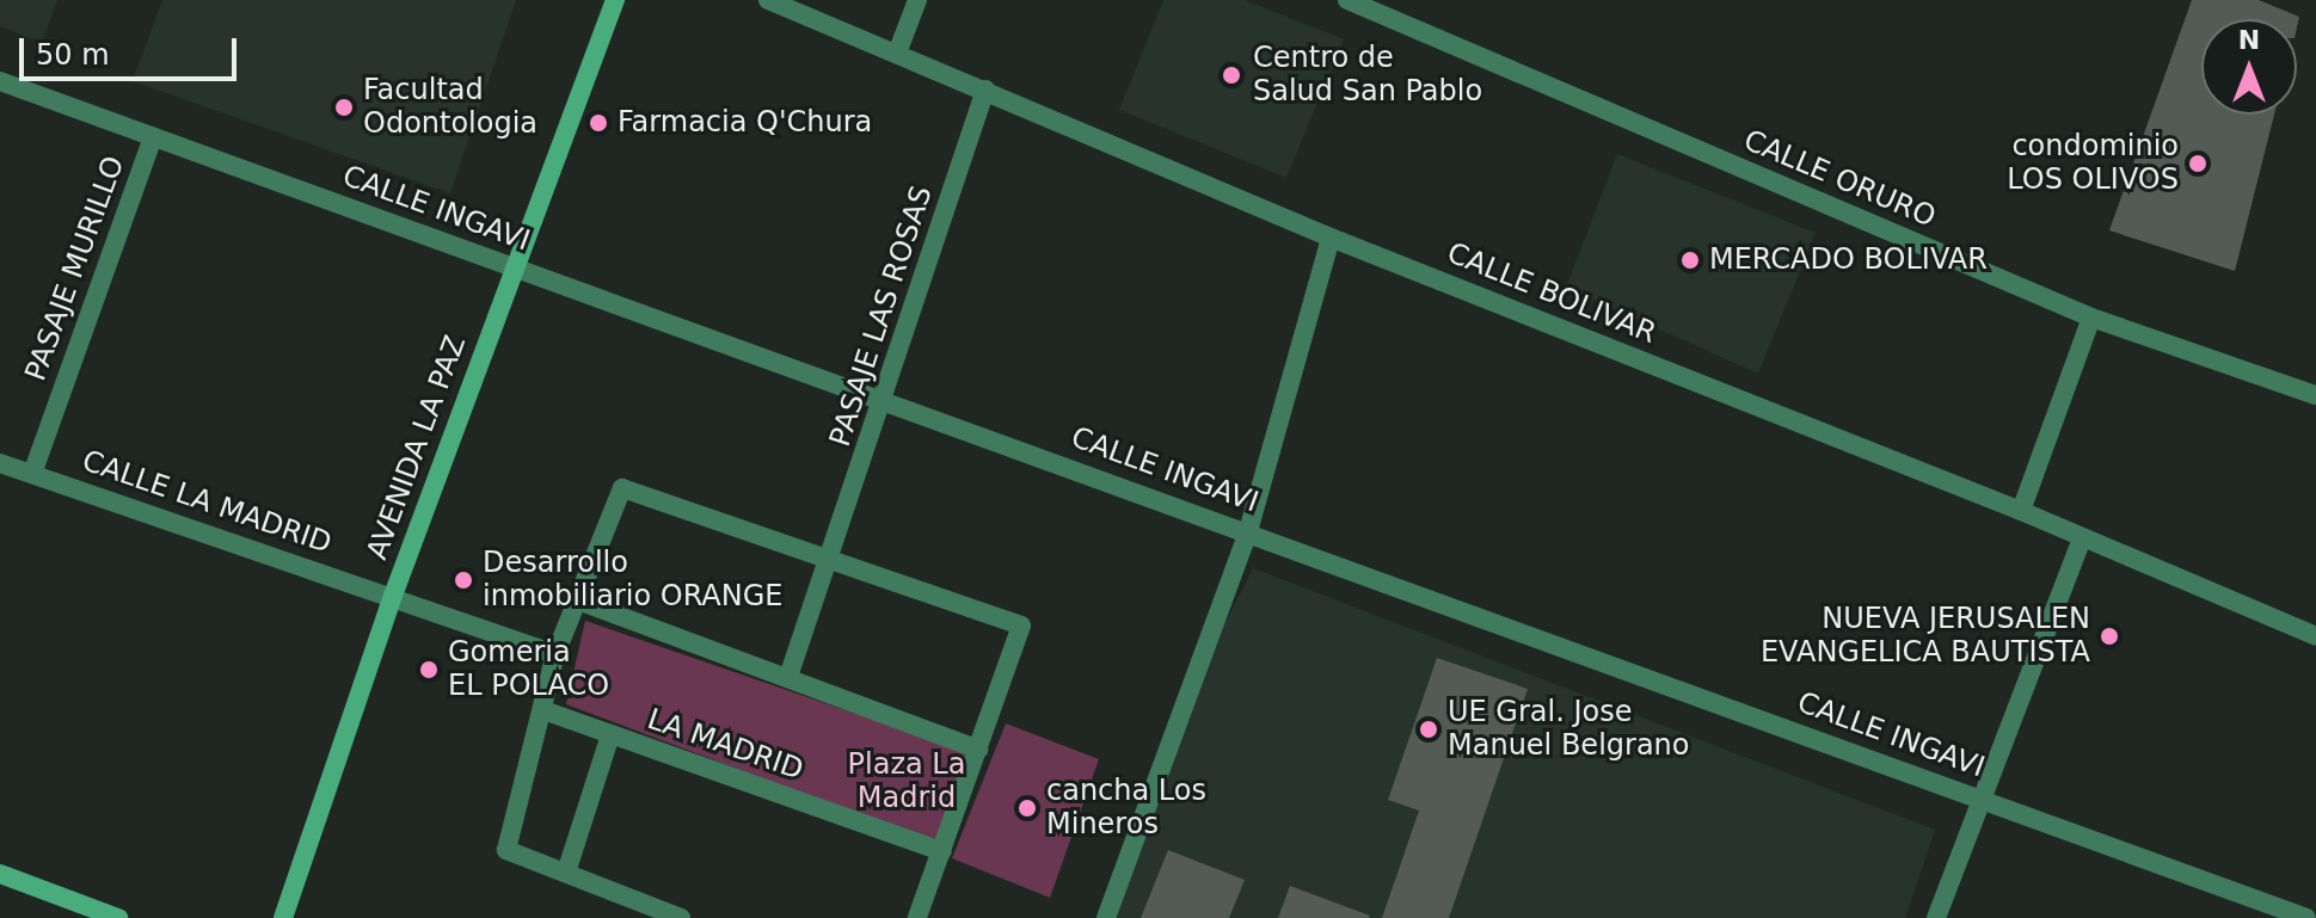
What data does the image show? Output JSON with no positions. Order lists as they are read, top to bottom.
{
  "streets": {
    "main road": ["AVENIDA LA PAZ"],
    "street": [
      "CALLE ORURO",
      "CALLE INGAVI",
      "PASAJE MURILLO",
      "CALLE BOLIVAR",
      "PASAJE LAS ROSAS",
      "CALLE LA MADRID",
      "LA MADRID"
    ]
  },
  "crossings": [
    ["CALLE INGAVI", "PASAJE MURILLO"],
    ["CALLE INGAVI", "PASAJE LAS ROSAS"],
    ["CALLE INGAVI", "AVENIDA LA PAZ"],
    ["PASAJE MURILLO", "CALLE LA MADRID"],
    ["CALLE BOLIVAR", "PASAJE LAS ROSAS"],
    ["AVENIDA LA PAZ", "CALLE LA MADRID"]
  ],
  "parks": ["Plaza La Madrid"],
  "places": [
    "Centro de Salud San Pablo",
    "Facultad Odontologia",
    "Farmacia Q'Chura",
    "condominio LOS OLIVOS",
    "MERCADO BOLIVAR",
    "Desarrollo inmobiliario ORANGE",
    "NUEVA JERUSALEN EVANGELICA BAUTISTA",
    "Gomeria EL POLACO",
    "UE Gral. Jose Manuel Belgrano",
    "cancha Los Mineros"
  ],
  "scale_bar": "50 m",
  "north": "top"
}
